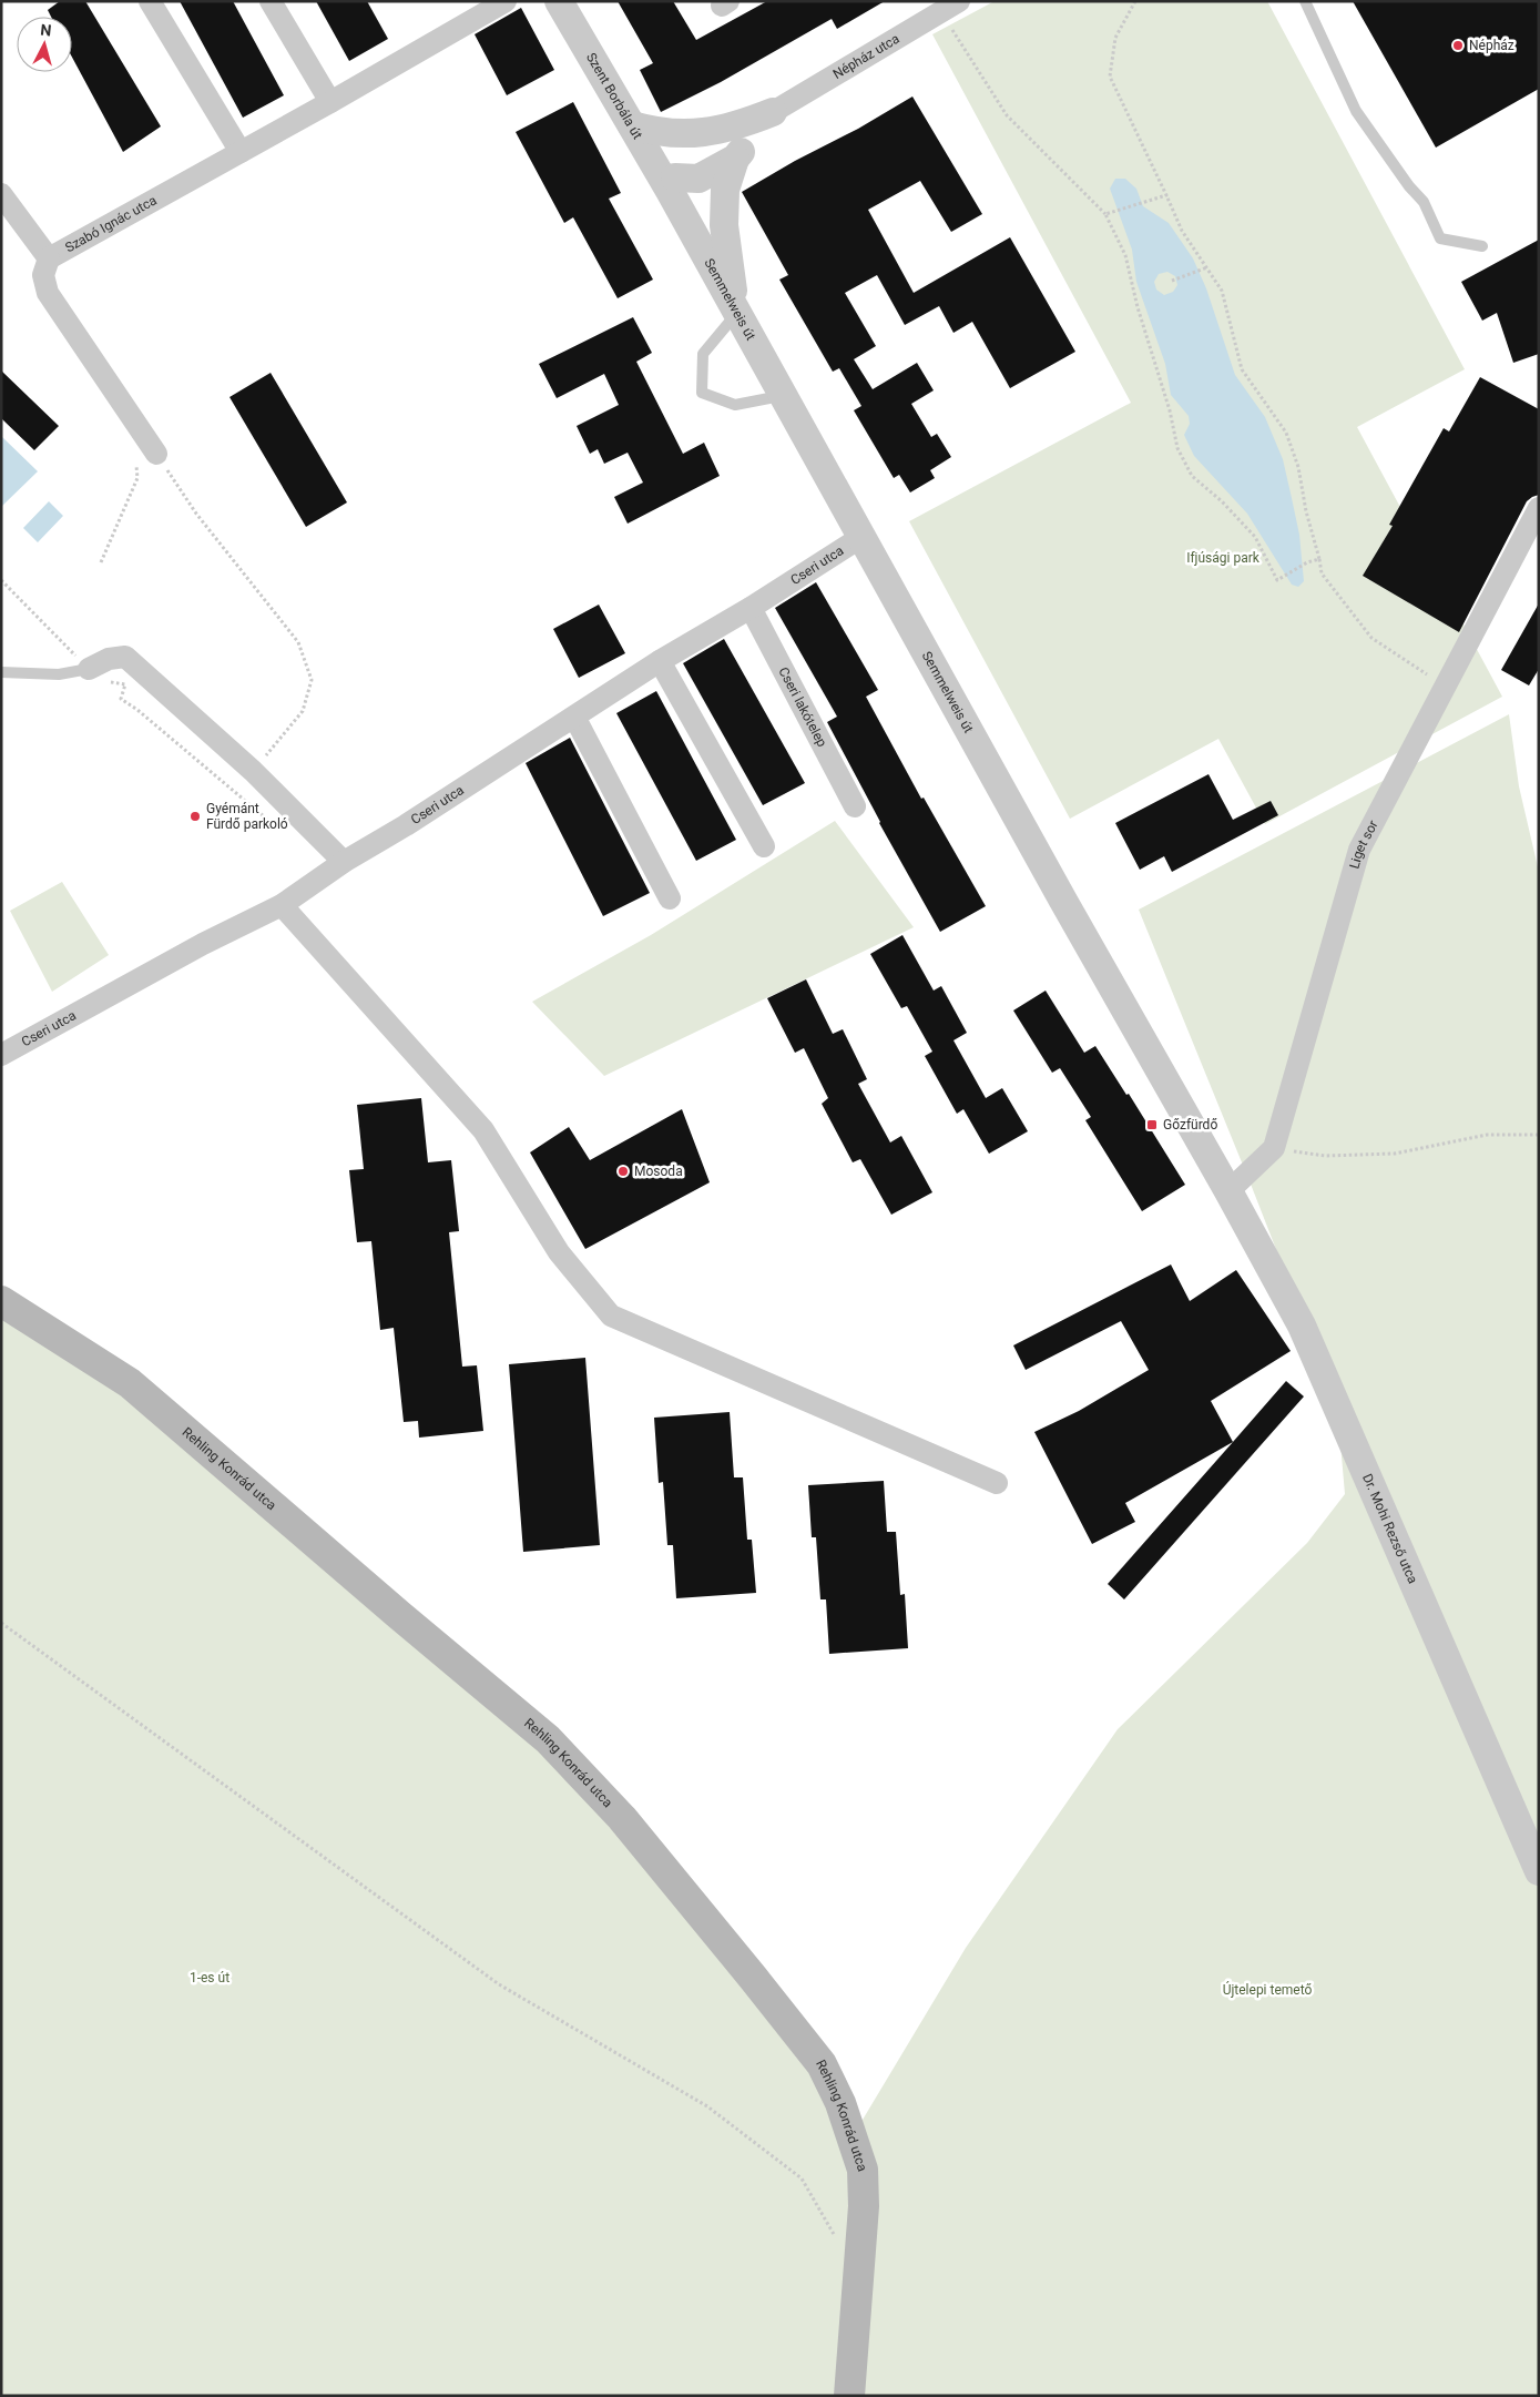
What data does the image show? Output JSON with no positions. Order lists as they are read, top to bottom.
{
  "streets": {
    "main road": ["Rehling Konrád utca"],
    "street": [
      "Népház utca",
      "Szent Borbála út",
      "Szabó Ignác utca",
      "Semmelweis út",
      "Cseri utca",
      "Cseri lakótelep",
      "Liget sor",
      "Dr. Mohi Rezső utca"
    ]
  },
  "crossings": [
    ["Szent Borbála út", "Semmelweis út"],
    ["Semmelweis út", "Cseri utca"],
    ["Semmelweis út", "Dr. Mohi Rezső utca"],
    ["Cseri utca", "Cseri lakótelep"]
  ],
  "parks": ["Ifjúsági park", "1-es út", "Újtelepi temető"],
  "places": {
    "other": ["Népház", "Gyémánt Fürdő parkoló", "Mosoda"],
    "transit": ["Gőzfürdő"]
  },
  "north": "top"
}
